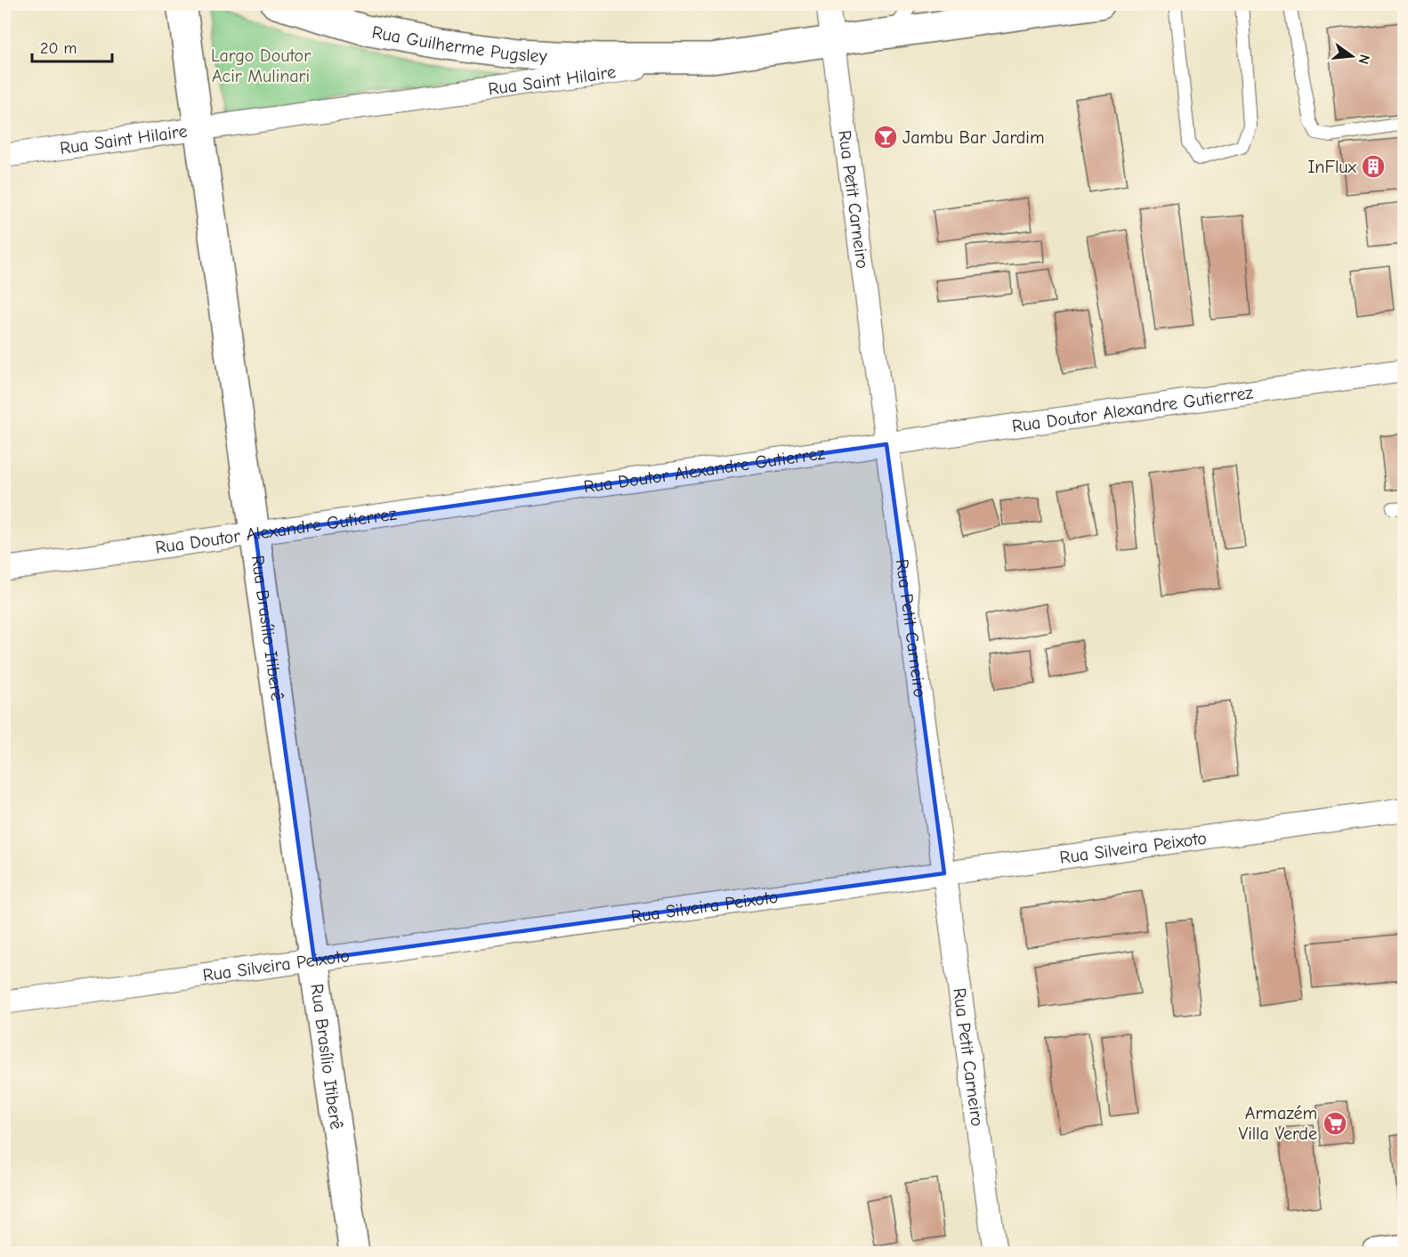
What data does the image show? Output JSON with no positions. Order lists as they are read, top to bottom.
{
  "streets": {
    "main road": ["Rua Guilherme Pugsley", "Rua Saint Hilaire", "Rua Brasílio Itiberê"],
    "street": ["Rua Petit Carneiro", "Rua Doutor Alexandre Gutierrez", "Rua Silveira Peixoto"]
  },
  "crossings": [
    ["Rua Guilherme Pugsley", "Rua Saint Hilaire"],
    ["Rua Saint Hilaire", "Rua Petit Carneiro"],
    ["Rua Saint Hilaire", "Rua Brasílio Itiberê"],
    ["Rua Petit Carneiro", "Rua Doutor Alexandre Gutierrez"],
    ["Rua Petit Carneiro", "Rua Silveira Peixoto"],
    ["Rua Doutor Alexandre Gutierrez", "Rua Brasílio Itiberê"],
    ["Rua Brasílio Itiberê", "Rua Silveira Peixoto"]
  ],
  "parks": ["Largo Doutor Acir Mulinari"],
  "places": {
    "bar": ["Jambu Bar Jardim"],
    "building": ["InFlux"],
    "supermarket": ["Armazém Villa Verde"]
  },
  "scale_bar": "20 m",
  "north": "right"
}
